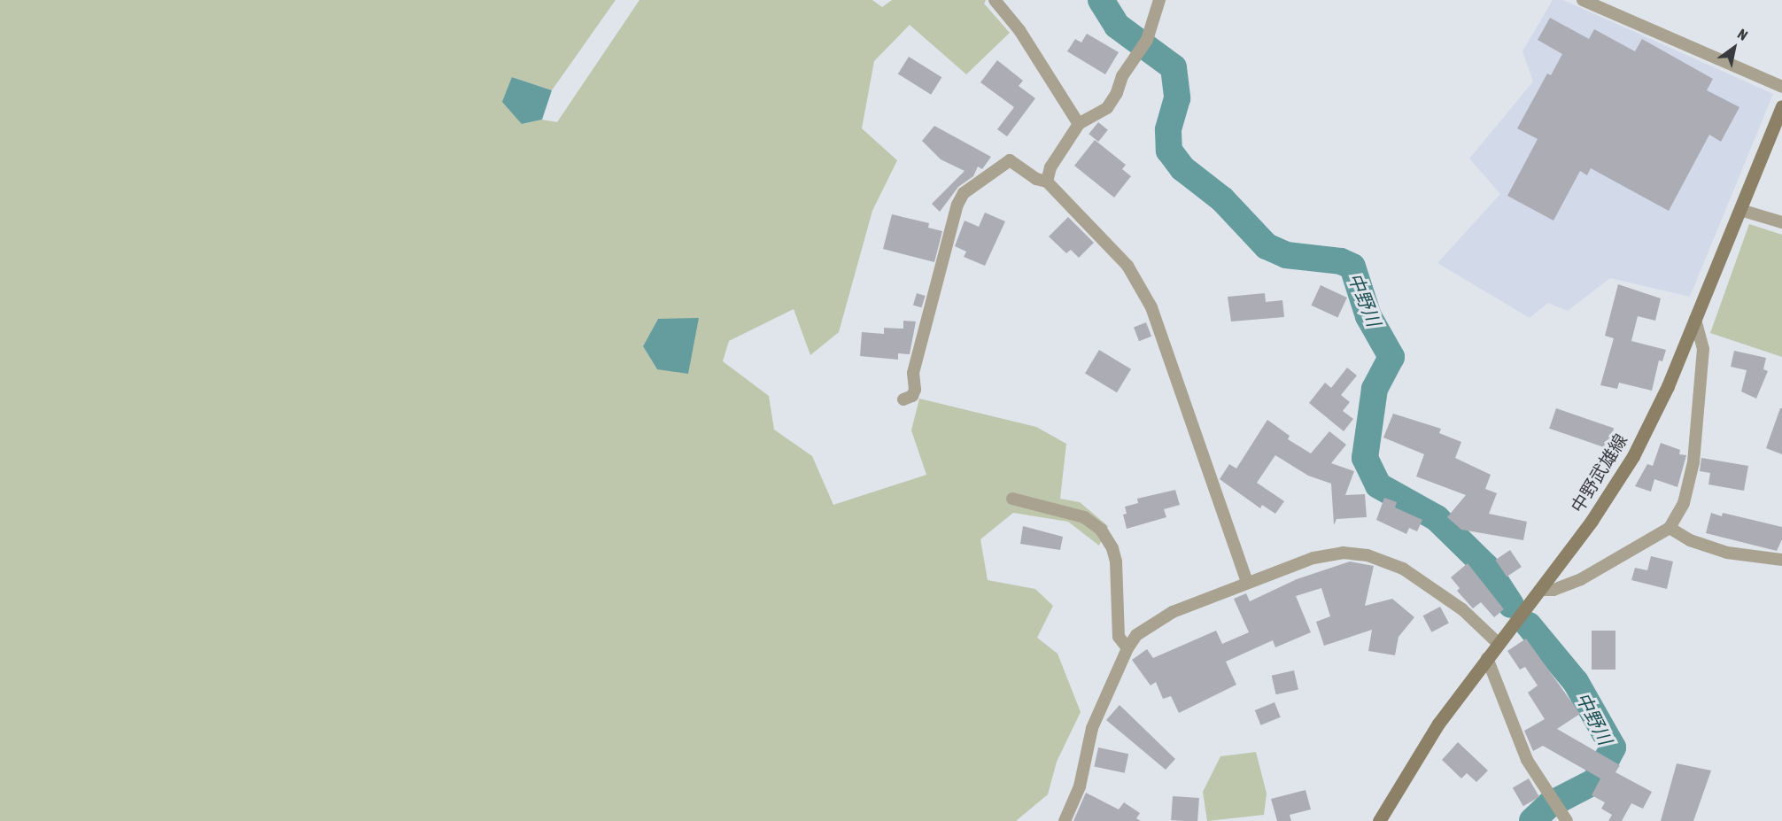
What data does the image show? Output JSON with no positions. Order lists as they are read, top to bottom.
{
  "streets": {
    "main road": ["中野武雄線"]
  },
  "water": ["中野川"],
  "north": "top right"
}
